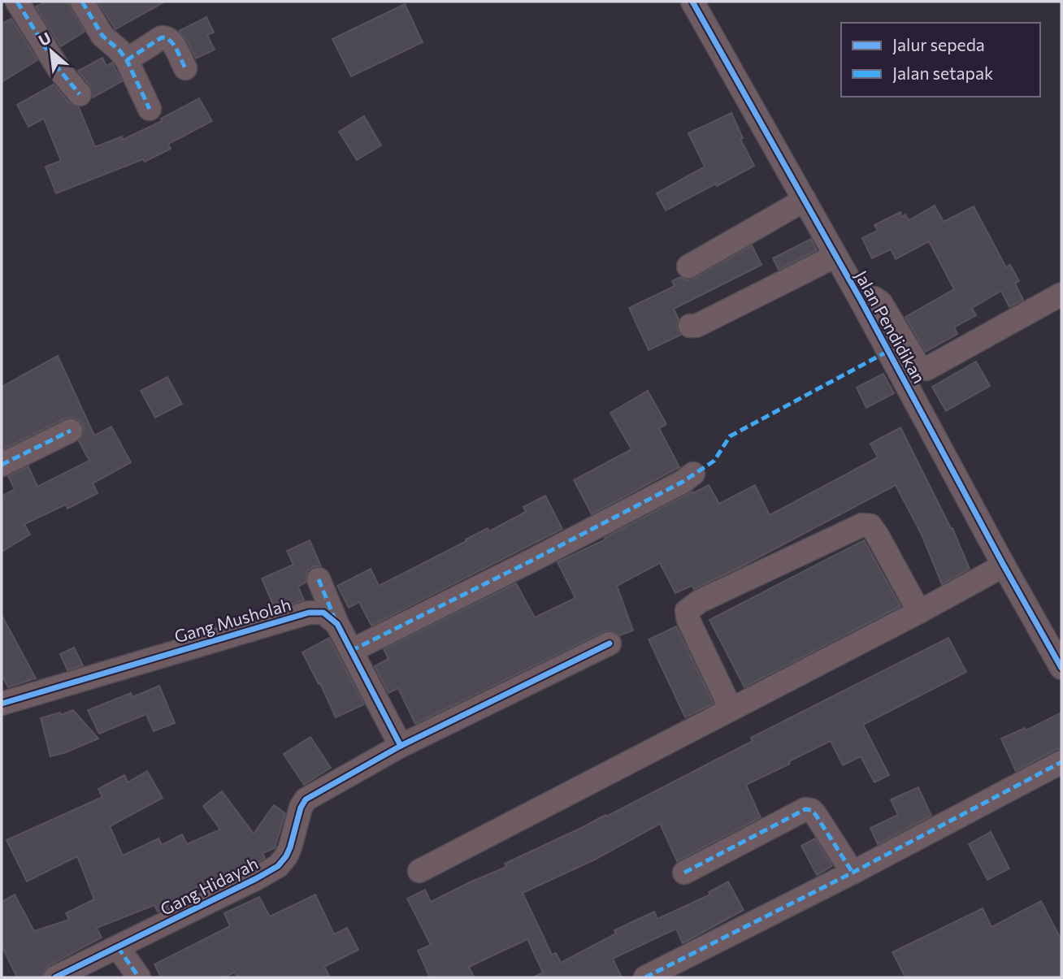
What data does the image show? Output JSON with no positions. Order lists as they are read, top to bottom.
{
  "streets": {
    "street": ["Jalan Pendidikan", "Gang Musholah", "Gang Hidayah"]
  },
  "legend": ["Jalur sepeda", "Jalan setapak"],
  "north": "top left"
}
